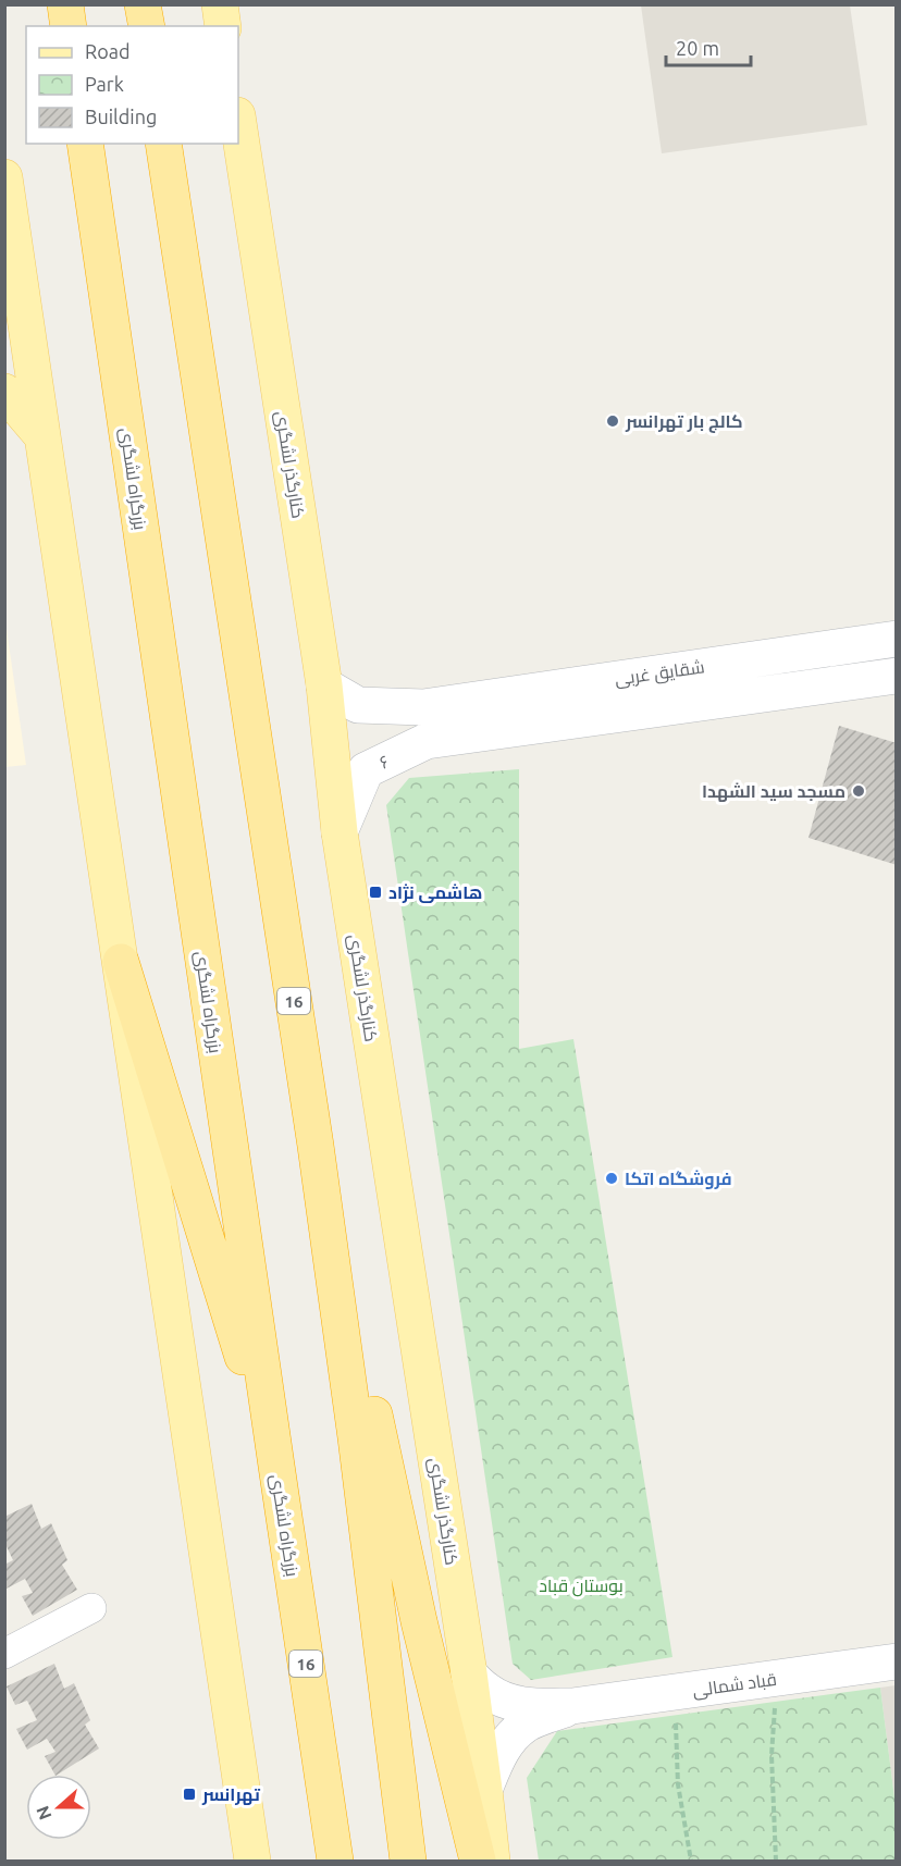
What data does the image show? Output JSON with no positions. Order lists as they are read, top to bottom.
{
  "streets": {
    "highway": ["بزرگراه لشگری", "16"],
    "main road": ["کنارگذر لشگری"],
    "street": ["شقایق غربی", "۶", "قباد شمالی"]
  },
  "crossings": [
    ["کنارگذر لشگری", "۶"],
    ["شقایق غربی", "۶"]
  ],
  "parks": ["بوستان قباد"],
  "places": {
    "other": ["کالج بار تهرانسر", "مسجد سید الشهدا", "فروشگاه اتکا"],
    "transit": ["هاشمی نژاد", "تهرانسر"]
  },
  "legend": ["Road", "Park", "Building"],
  "scale_bar": "20 m",
  "north": "left"
}
